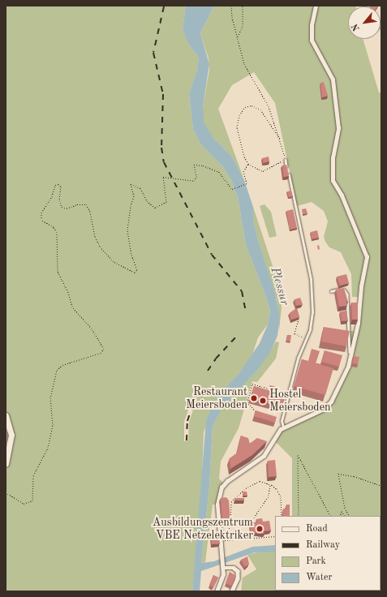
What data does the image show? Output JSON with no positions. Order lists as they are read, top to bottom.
{
  "water": ["Plessur"],
  "places": ["Restaurant Meiersboden", "Hostel Meiersboden", "Ausbildungszentrum VBE Netzelektriker"],
  "legend": [
    "Road",
    "Railway",
    "Park",
    "Water"
  ],
  "north": "bottom left"
}
